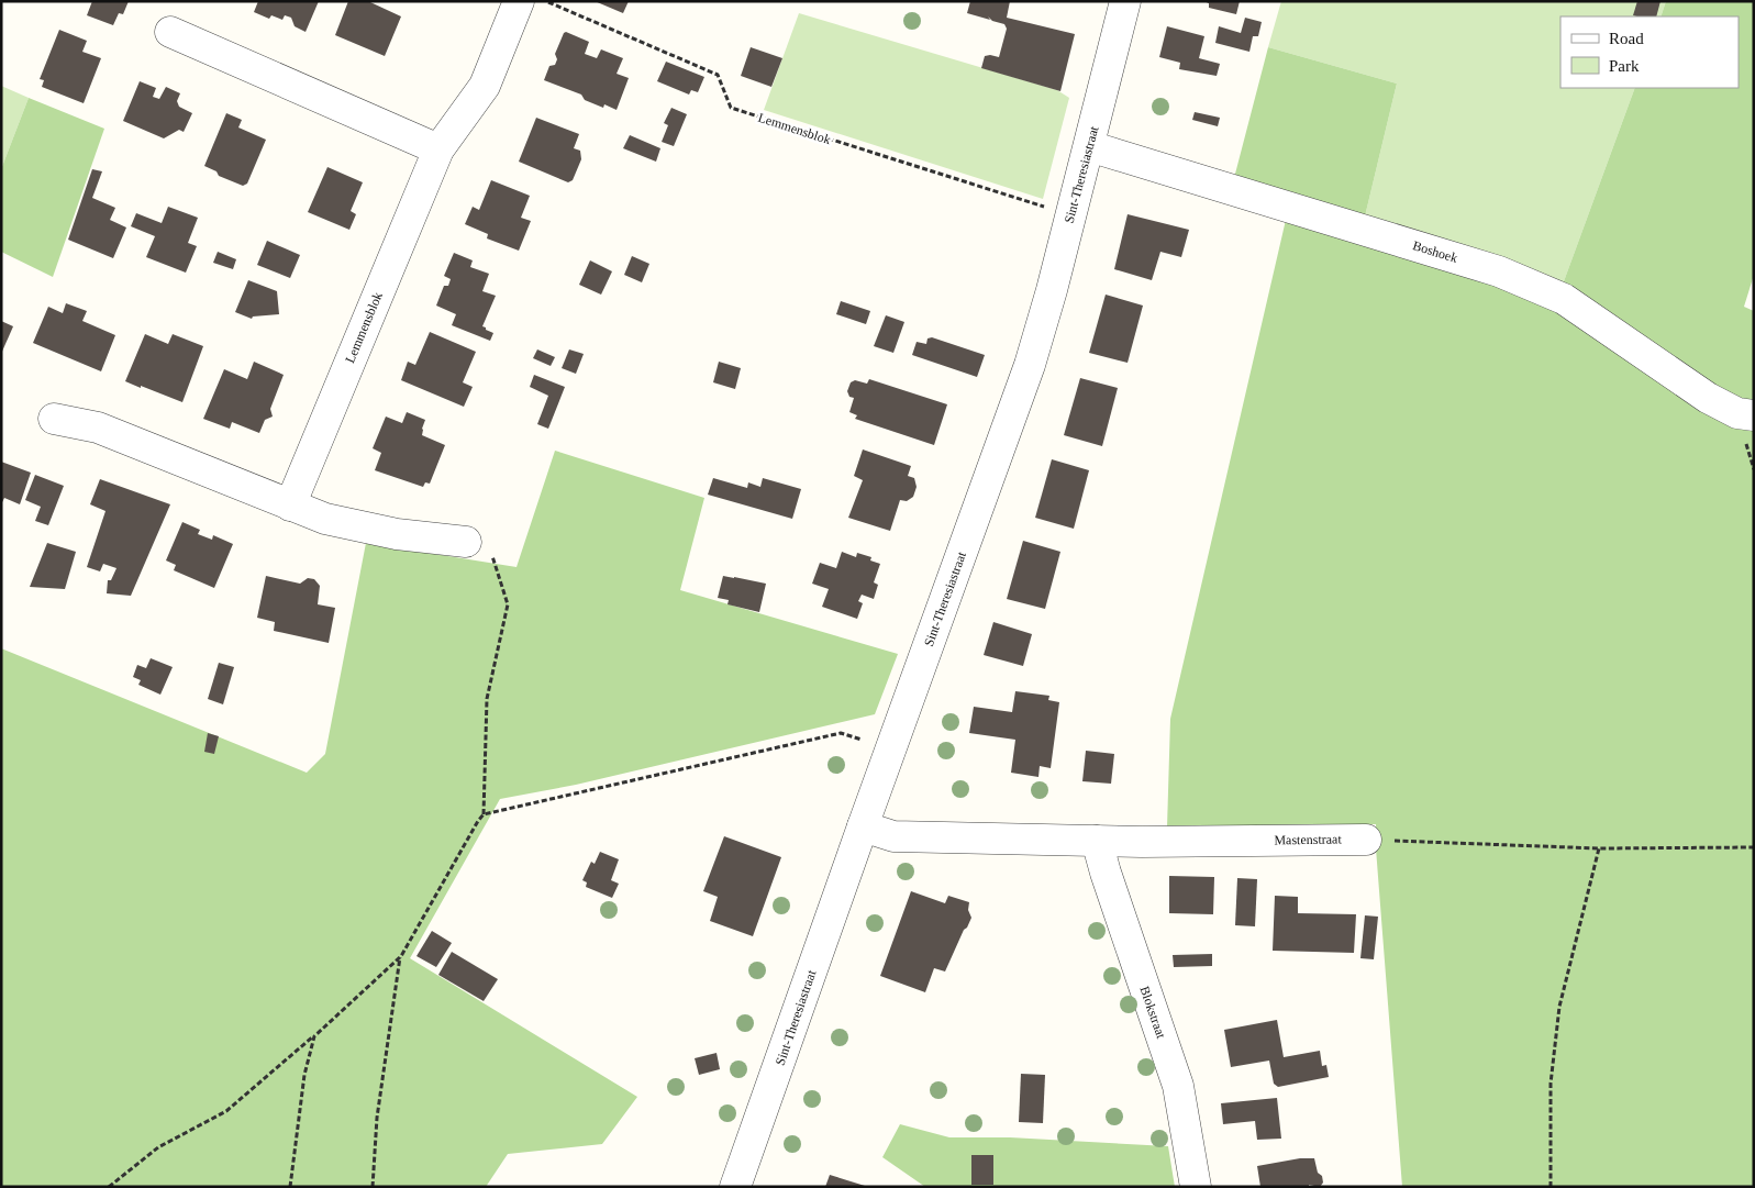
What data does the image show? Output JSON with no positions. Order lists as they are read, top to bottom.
{
  "streets": {
    "street": [
      "Lemmensblok",
      "Sint-Theresiastraat",
      "Boshoek",
      "Mastenstraat",
      "Blokstraat"
    ]
  },
  "crossings": [
    ["Lemmensblok", "Sint-Theresiastraat"],
    ["Sint-Theresiastraat", "Boshoek"],
    ["Sint-Theresiastraat", "Mastenstraat"],
    ["Mastenstraat", "Blokstraat"]
  ],
  "legend": ["Road", "Park"]
}
